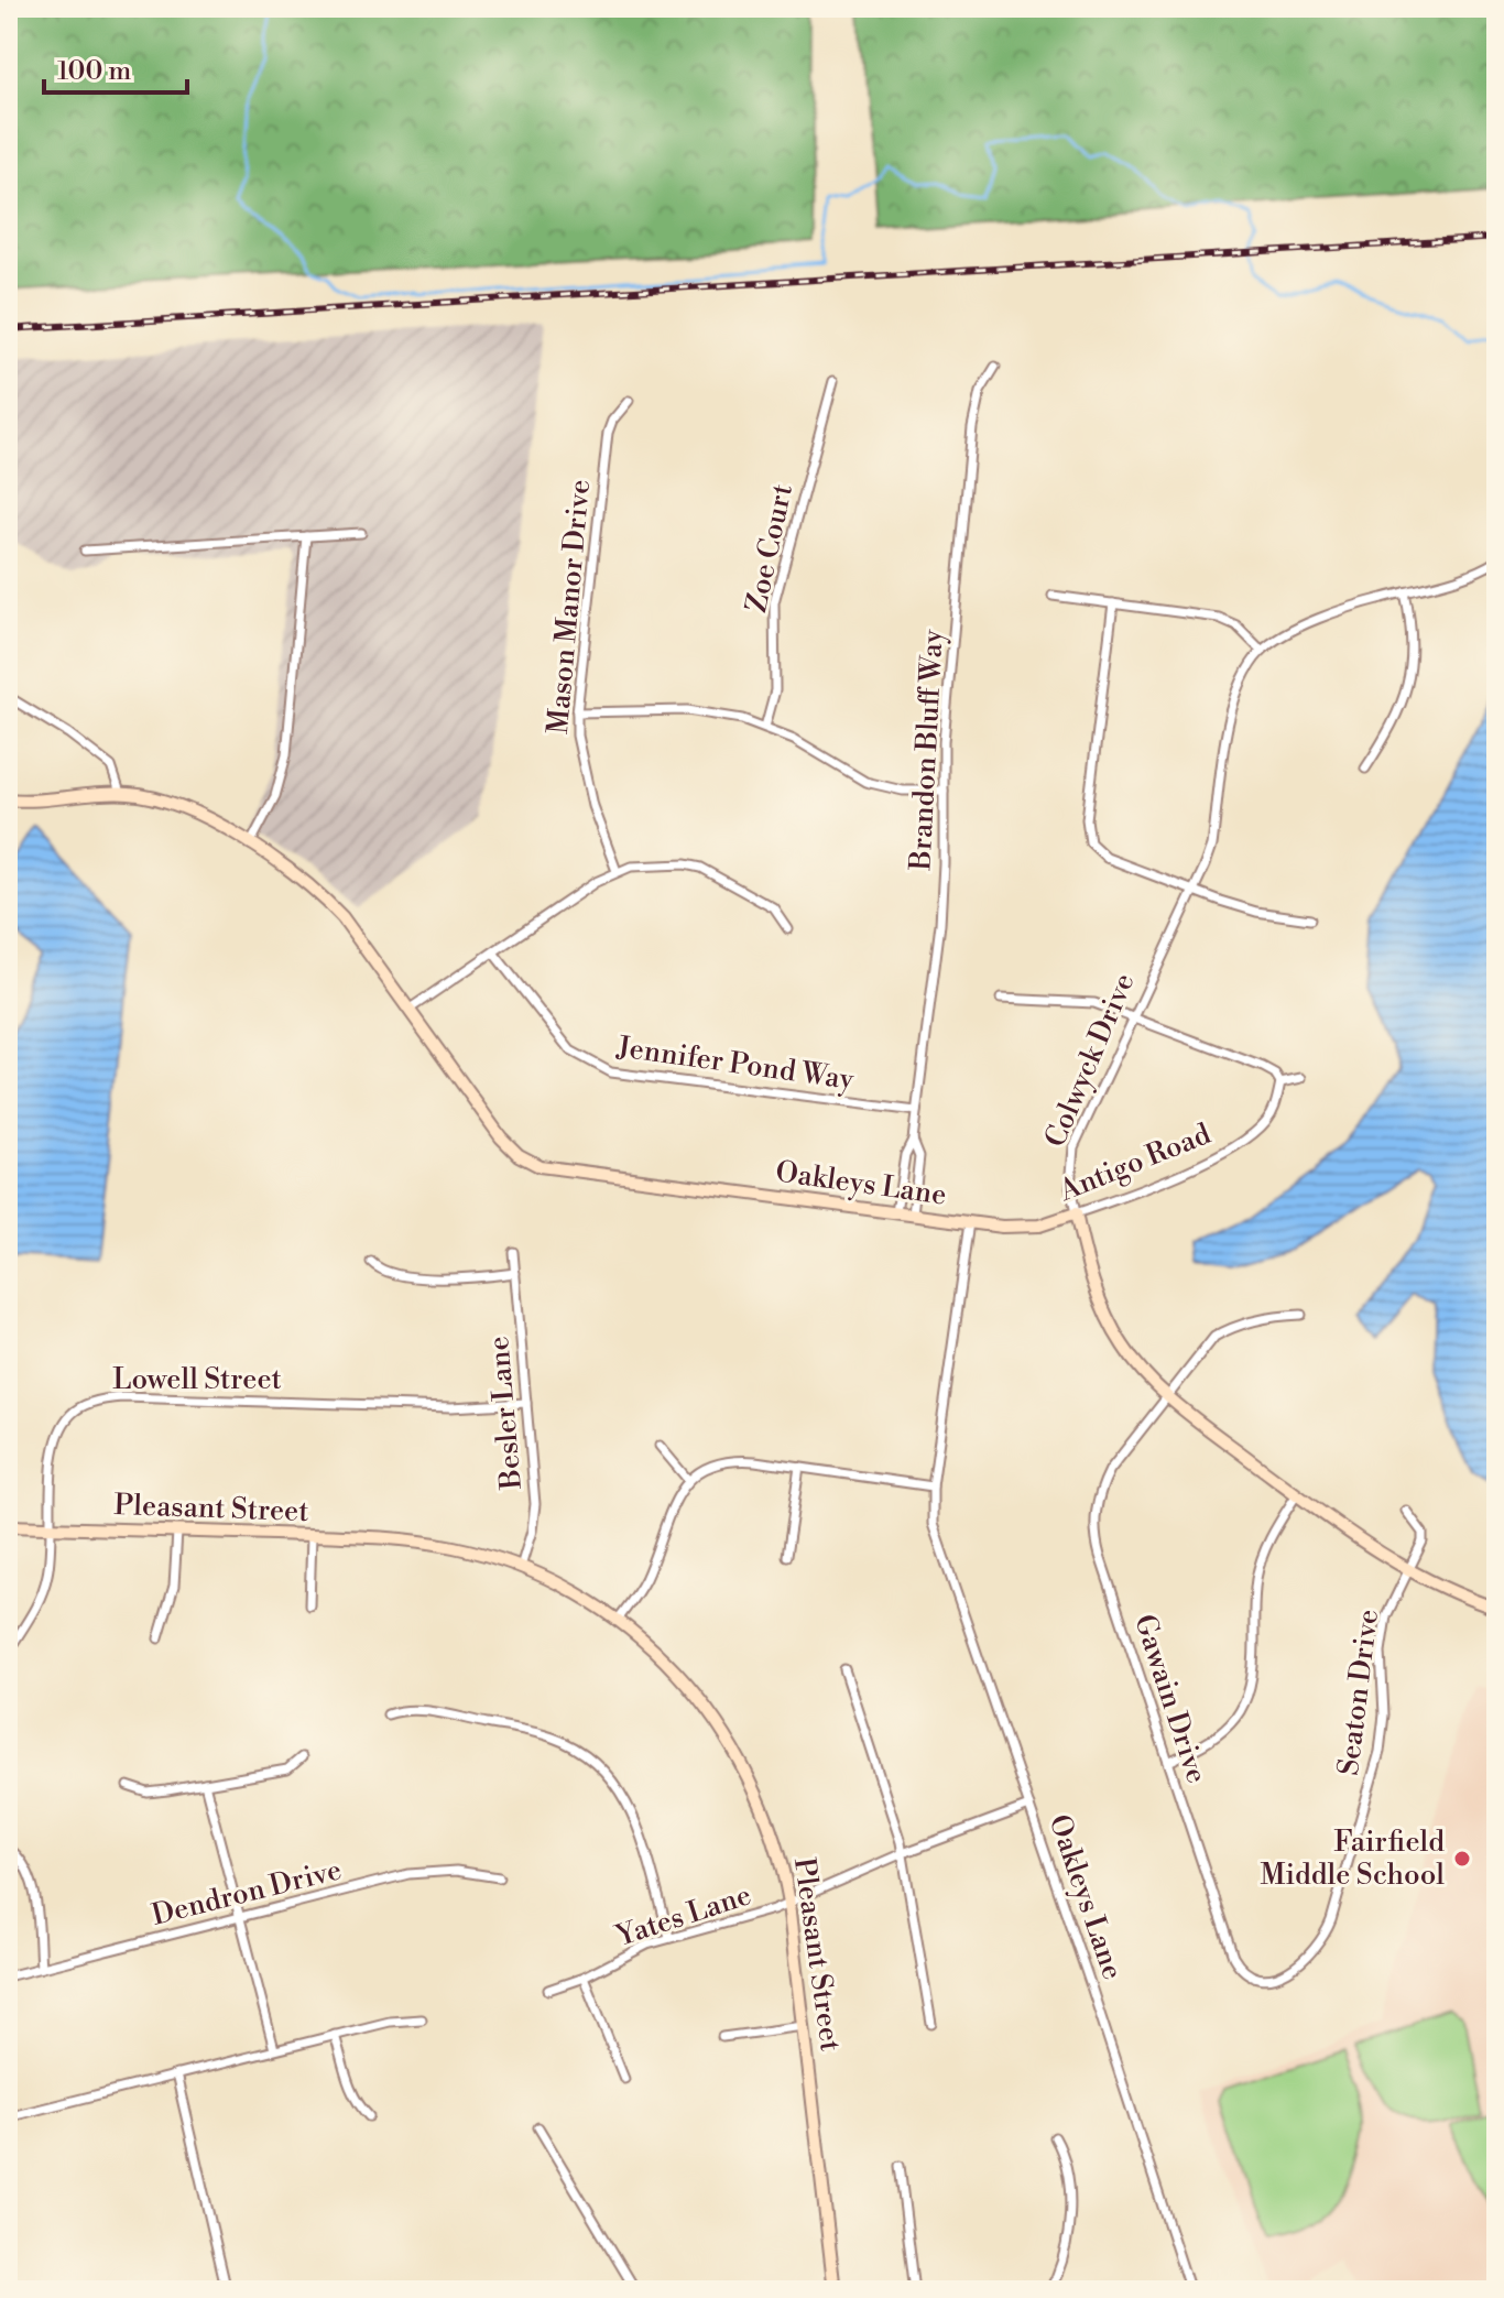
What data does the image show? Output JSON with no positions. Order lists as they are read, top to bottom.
{
  "streets": {
    "street": [
      "Zoe Court",
      "Mason Manor Drive",
      "Brandon Bluff Way",
      "Colwyck Drive",
      "Jennifer Pond Way",
      "Antigo Road",
      "Oakleys Lane",
      "Lowell Street",
      "Besler Lane",
      "Pleasant Street",
      "Seaton Drive",
      "Gawain Drive",
      "Dendron Drive",
      "Yates Lane"
    ]
  },
  "crossings": [
    ["Brandon Bluff Way", "Jennifer Pond Way"],
    ["Brandon Bluff Way", "Oakleys Lane"],
    ["Colwyck Drive", "Antigo Road"],
    ["Colwyck Drive", "Seaton Drive"],
    ["Colwyck Drive", "Gawain Drive"],
    ["Antigo Road", "Oakleys Lane"],
    ["Oakleys Lane", "Yates Lane"],
    ["Lowell Street", "Besler Lane"],
    ["Lowell Street", "Pleasant Street"],
    ["Besler Lane", "Pleasant Street"],
    ["Pleasant Street", "Yates Lane"],
    ["Seaton Drive", "Gawain Drive"]
  ],
  "places": ["Fairfield Middle School"],
  "scale_bar": "100 m"
}
